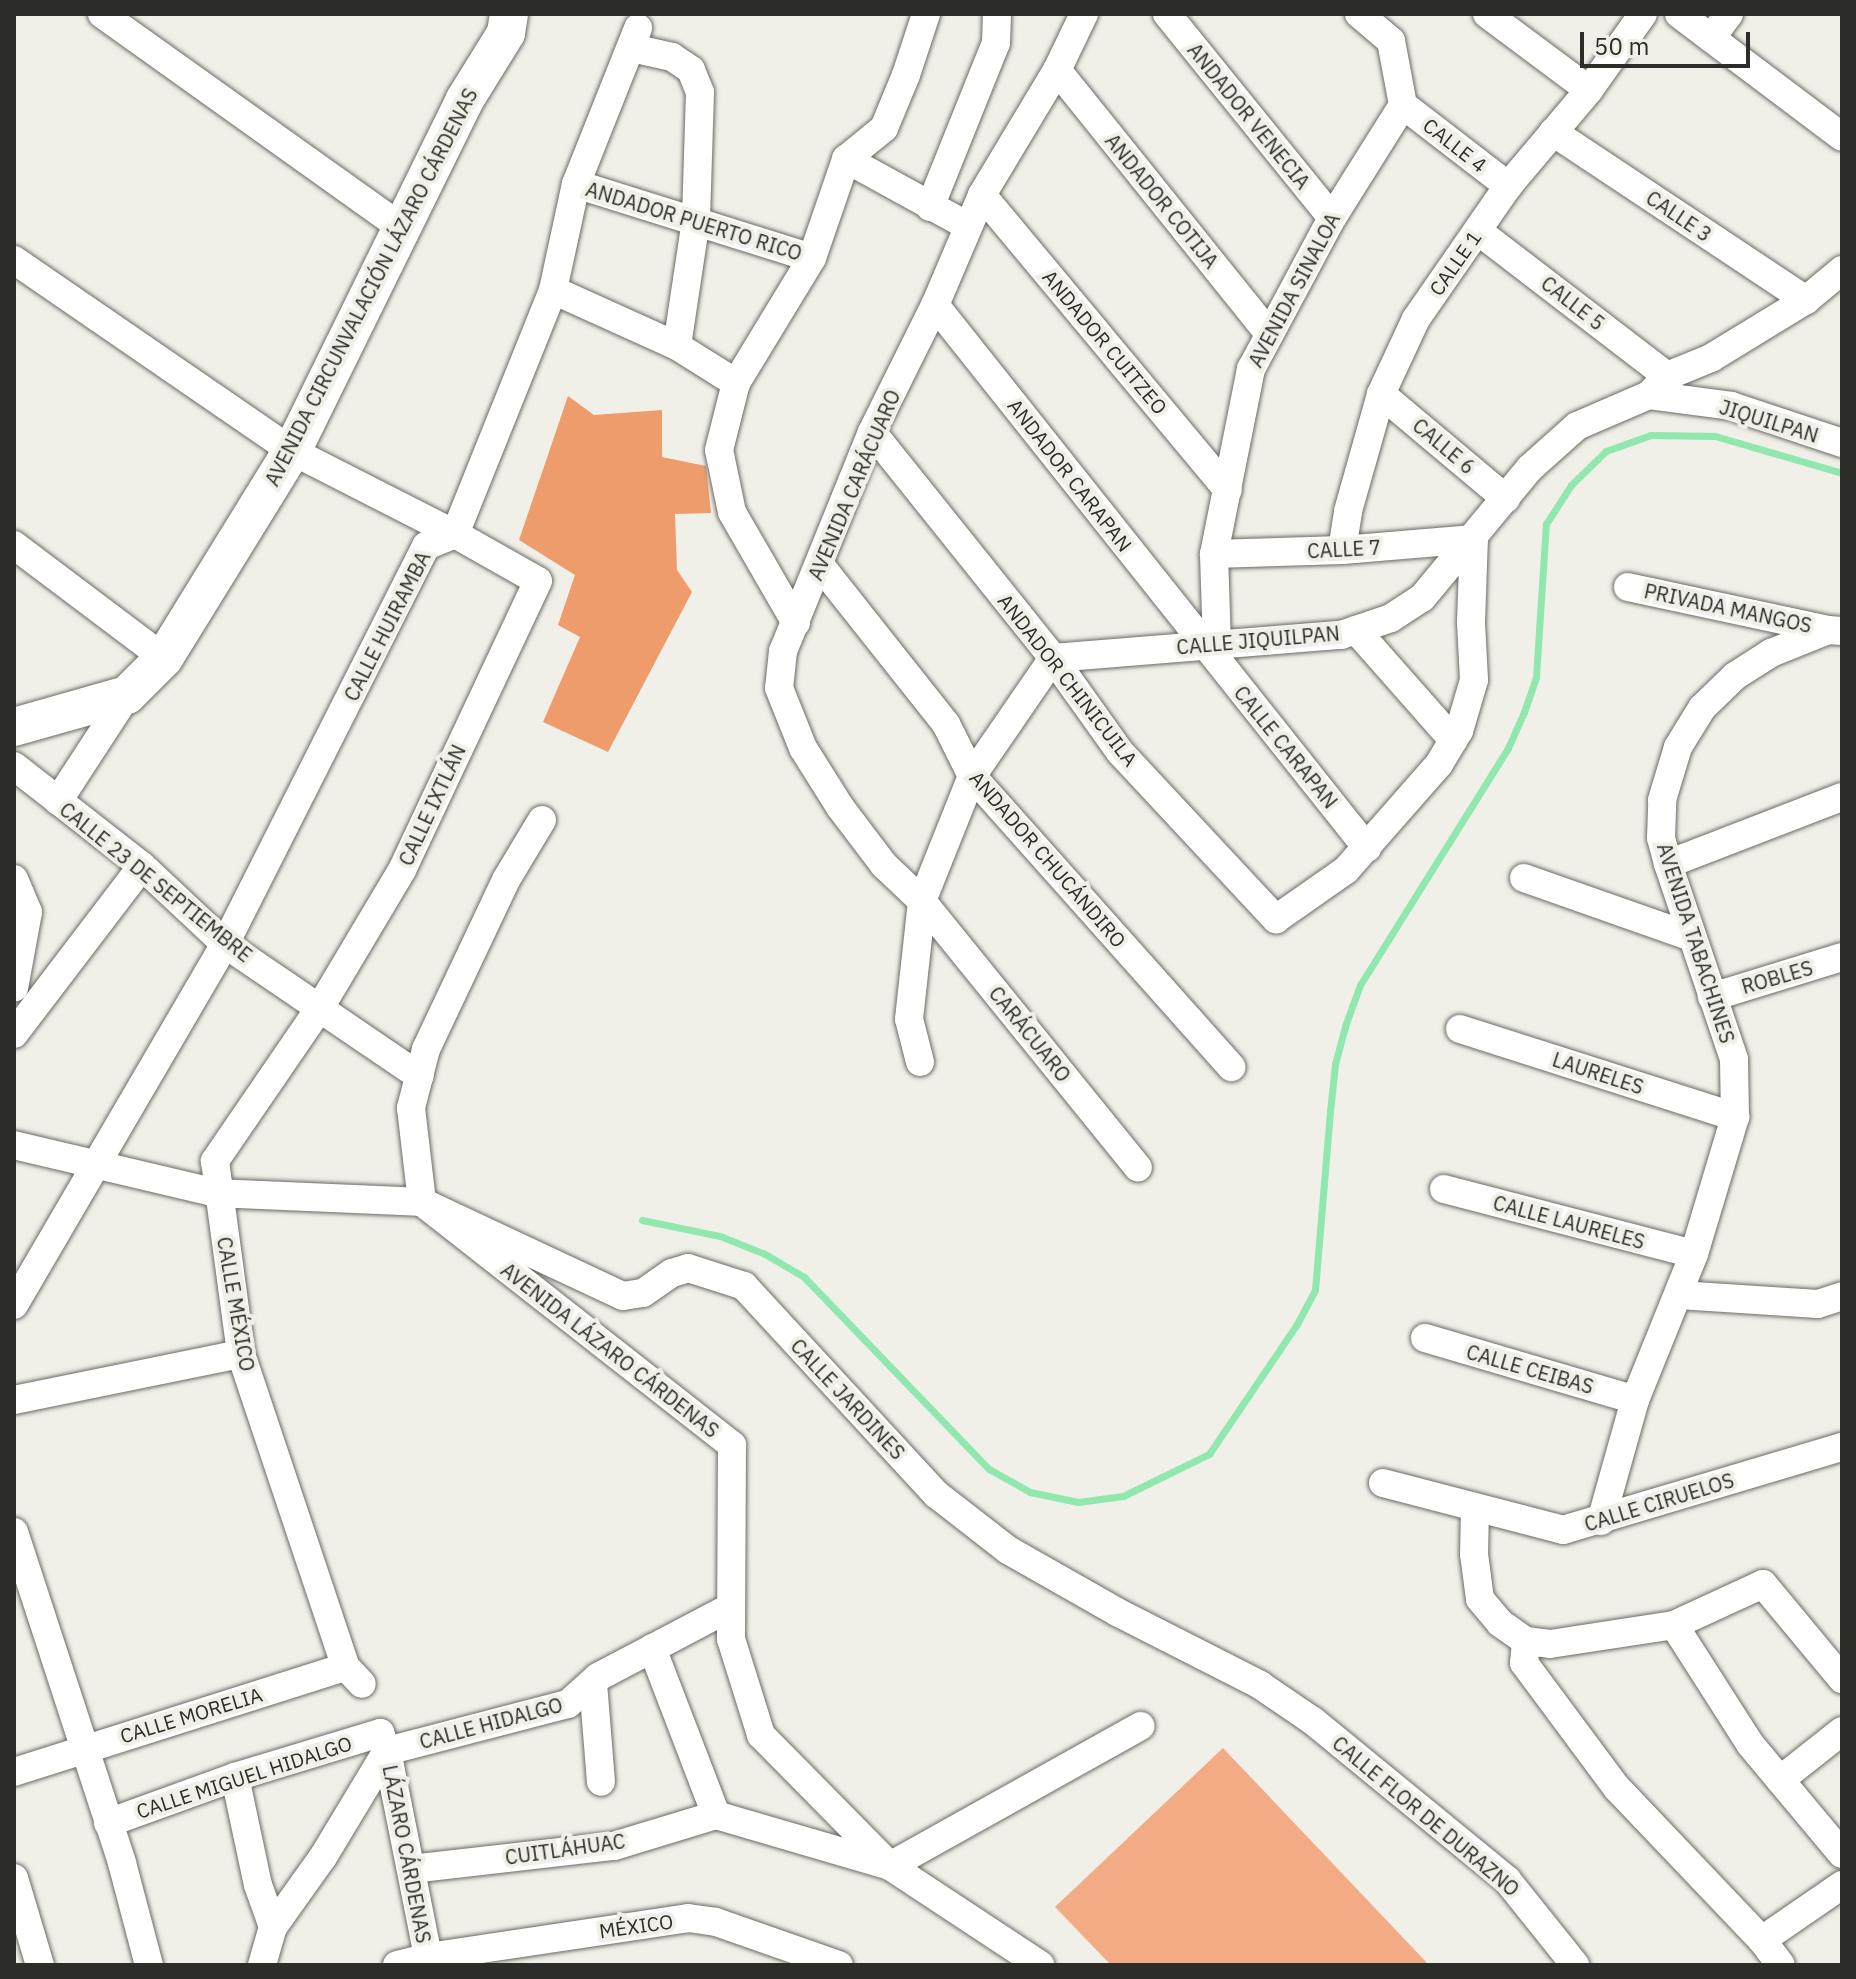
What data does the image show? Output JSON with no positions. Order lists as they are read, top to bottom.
{
  "streets": {
    "street": [
      "ANDADOR VENECIA",
      "CALLE 4",
      "ANDADOR COTIJA",
      "CALLE 3",
      "ANDADOR PUERTO RICO",
      "CALLE 1",
      "AVENIDA CIRCUNVALACIÓN LÁZARO CÁRDENAS",
      "AVENIDA SINALOA",
      "CALLE 5",
      "ANDADOR CUITZEO",
      "JIQUILPAN",
      "CALLE 6",
      "ANDADOR CARAPAN",
      "AVENIDA CARÁCUARO",
      "CALLE 7",
      "PRIVADA MANGOS",
      "CALLE HUIRAMBA",
      "CALLE JIQUILPAN",
      "ANDADOR CHINICUILA",
      "CALLE CARAPAN",
      "CALLE IXTLÁN",
      "ANDADOR CHUCÁNDIRO",
      "CALLE 23 DE SEPTIEMBRE",
      "AVENIDA TABACHINES",
      "ROBLES",
      "CARÁCUARO",
      "LAURELES",
      "CALLE LAURELES",
      "CALLE MÉXICO",
      "AVENIDA LÁZARO CÁRDENAS",
      "CALLE CEIBAS",
      "CALLE JARDINES",
      "CALLE CIRUELOS",
      "CALLE MORELIA",
      "CALLE HIDALGO",
      "CALLE MIGUEL HIDALGO",
      "CALLE FLOR DE DURAZNO",
      "CUITLÁHUAC",
      "LÁZARO CÁRDENAS",
      "MÉXICO"
    ]
  },
  "crossings": [
    ["ANDADOR VENECIA", "AVENIDA SINALOA"],
    ["CALLE 4", "CALLE 1"],
    ["CALLE 4", "AVENIDA SINALOA"],
    ["ANDADOR COTIJA", "AVENIDA SINALOA"],
    ["ANDADOR COTIJA", "AVENIDA CARÁCUARO"],
    ["CALLE 3", "CALLE 1"],
    ["CALLE 3", "CALLE JIQUILPAN"],
    ["CALLE 1", "CALLE 5"],
    ["CALLE 1", "CALLE 6"],
    ["CALLE 1", "CALLE 7"],
    ["AVENIDA SINALOA", "ANDADOR CUITZEO"],
    ["AVENIDA SINALOA", "ANDADOR CARAPAN"],
    ["AVENIDA SINALOA", "CALLE 7"],
    ["AVENIDA SINALOA", "CALLE JIQUILPAN"],
    ["AVENIDA SINALOA", "CALLE CARAPAN"],
    ["CALLE 5", "JIQUILPAN"],
    ["CALLE 5", "CALLE JIQUILPAN"],
    ["ANDADOR CUITZEO", "AVENIDA CARÁCUARO"],
    ["JIQUILPAN", "CALLE JIQUILPAN"],
    ["CALLE 6", "CALLE JIQUILPAN"],
    ["ANDADOR CARAPAN", "AVENIDA CARÁCUARO"],
    ["ANDADOR CARAPAN", "CALLE JIQUILPAN"],
    ["ANDADOR CARAPAN", "CALLE CARAPAN"],
    ["AVENIDA CARÁCUARO", "ANDADOR CHINICUILA"],
    ["AVENIDA CARÁCUARO", "ANDADOR CHUCÁNDIRO"],
    ["AVENIDA CARÁCUARO", "CARÁCUARO"],
    ["CALLE 7", "CALLE JIQUILPAN"],
    ["PRIVADA MANGOS", "AVENIDA TABACHINES"],
    ["CALLE HUIRAMBA", "CALLE IXTLÁN"],
    ["CALLE HUIRAMBA", "CALLE 23 DE SEPTIEMBRE"],
    ["CALLE JIQUILPAN", "ANDADOR CHINICUILA"],
    ["CALLE JIQUILPAN", "CALLE CARAPAN"],
    ["ANDADOR CHINICUILA", "CALLE CARAPAN"],
    ["CALLE IXTLÁN", "CALLE 23 DE SEPTIEMBRE"],
    ["CALLE IXTLÁN", "CALLE MÉXICO"],
    ["CALLE 23 DE SEPTIEMBRE", "CALLE MÉXICO"],
    ["AVENIDA TABACHINES", "ROBLES"],
    ["AVENIDA TABACHINES", "LAURELES"],
    ["AVENIDA TABACHINES", "CALLE LAURELES"],
    ["AVENIDA TABACHINES", "CALLE CEIBAS"],
    ["AVENIDA TABACHINES", "CALLE CIRUELOS"],
    ["CALLE MÉXICO", "CALLE MORELIA"],
    ["AVENIDA LÁZARO CÁRDENAS", "CALLE JARDINES"],
    ["AVENIDA LÁZARO CÁRDENAS", "CALLE HIDALGO"],
    ["CALLE JARDINES", "CALLE FLOR DE DURAZNO"],
    ["CALLE HIDALGO", "CALLE MIGUEL HIDALGO"],
    ["CALLE HIDALGO", "LÁZARO CÁRDENAS"],
    ["CALLE MIGUEL HIDALGO", "LÁZARO CÁRDENAS"],
    ["CUITLÁHUAC", "LÁZARO CÁRDENAS"],
    ["LÁZARO CÁRDENAS", "MÉXICO"]
  ],
  "scale_bar": "50 m"
}
